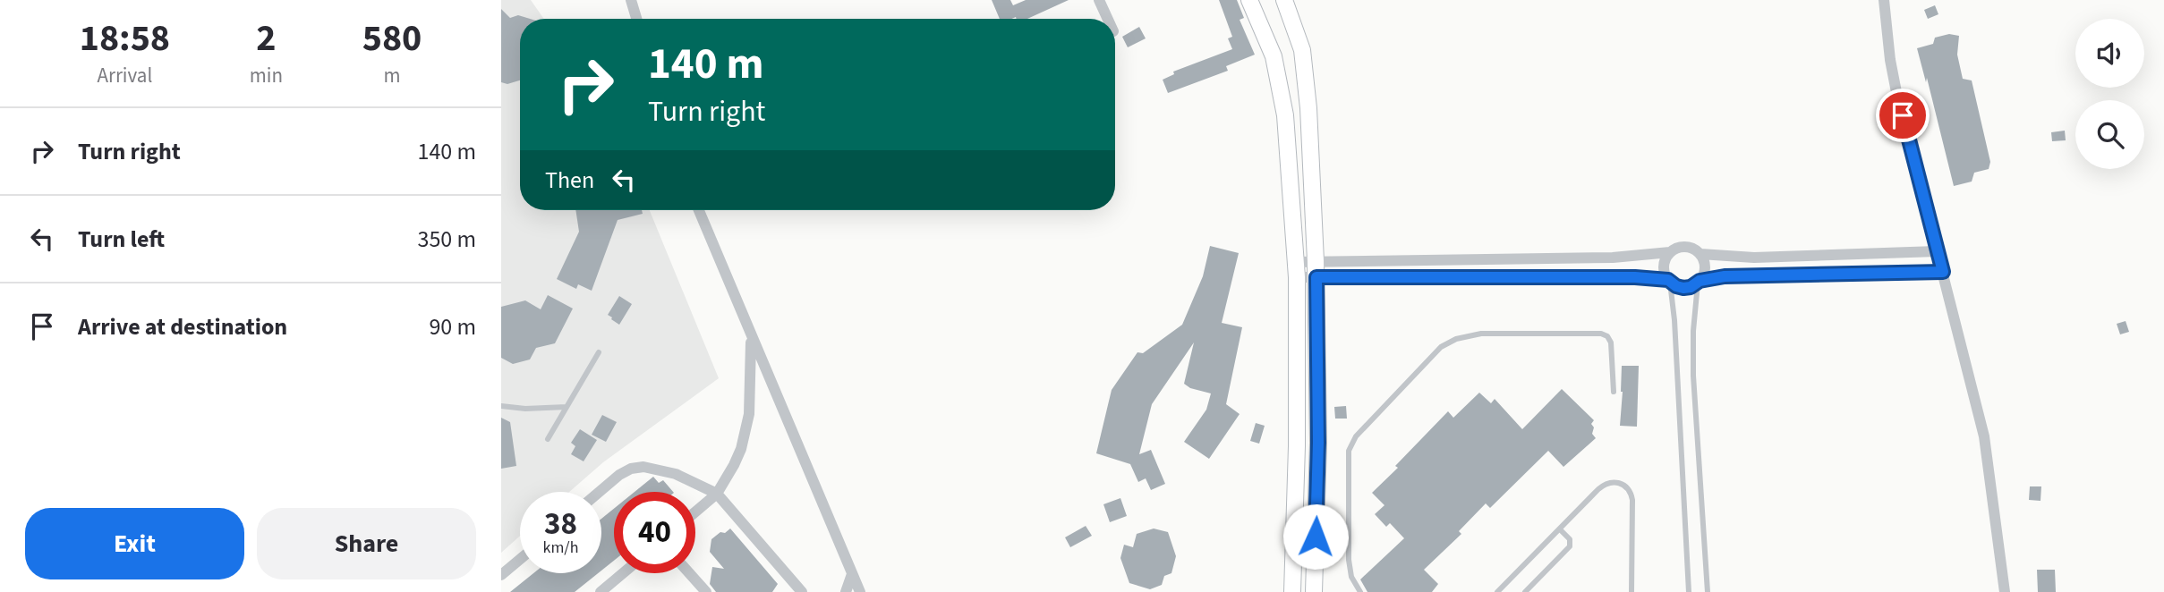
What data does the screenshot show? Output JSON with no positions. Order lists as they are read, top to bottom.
{
  "page": {
    "eta": [
      "18:58",
      "Arrival",
      "2",
      "min",
      "580",
      "m"
    ],
    "turn": ["140 m", "Turn right"],
    "list": [
      {
        "name": "Turn right",
        "value": "140 m"
      },
      {
        "name": "Turn left",
        "value": "350 m"
      },
      {
        "name": "Arrive at destination",
        "value": "90 m"
      }
    ],
    "then": "Then",
    "speed": "38 km/h",
    "limit": "40",
    "buttons": ["Exit", "Share"]
  }
}
